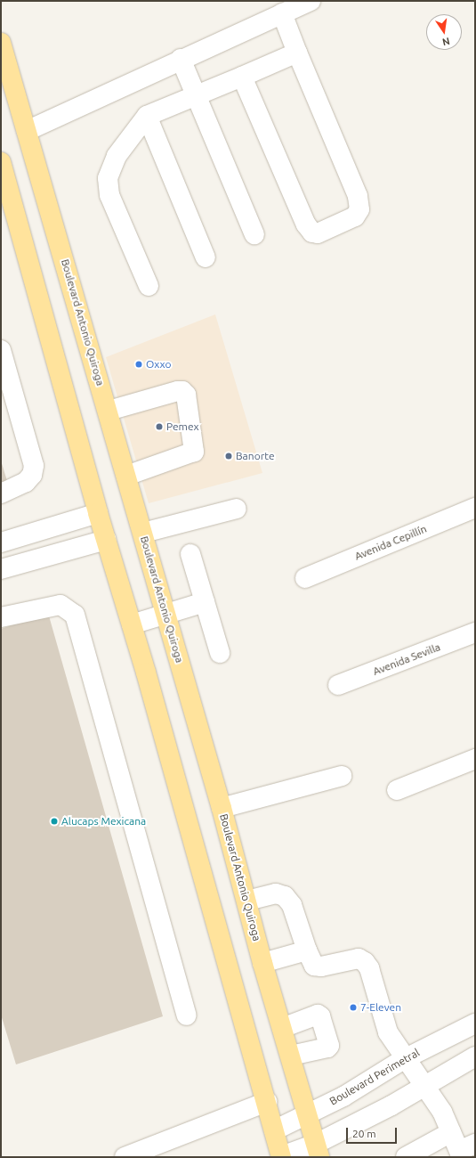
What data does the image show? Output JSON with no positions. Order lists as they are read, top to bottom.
{
  "streets": {
    "main road": ["Boulevard Antonio Quiroga"],
    "street": ["Avenida Cepillín", "Avenida Sevilla", "Boulevard Perimetral"]
  },
  "crossings": [
    ["Boulevard Antonio Quiroga", "Boulevard Perimetral"]
  ],
  "places": [
    "Oxxo",
    "Pemex",
    "Banorte",
    "Alucaps Mexicana",
    "7-Eleven"
  ],
  "scale_bar": "20 m",
  "north": "bottom"
}
